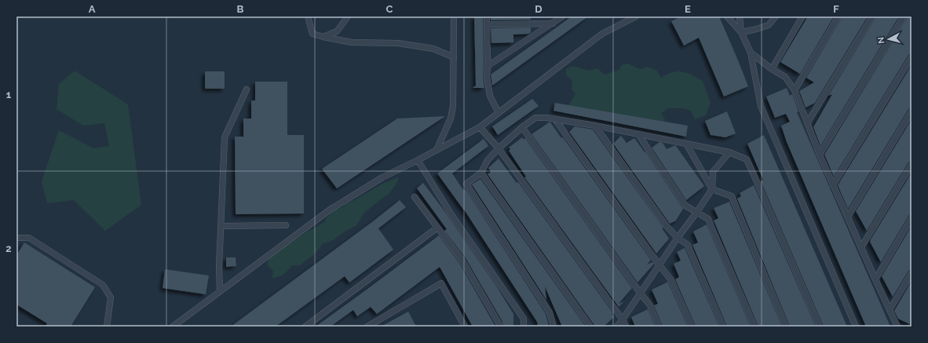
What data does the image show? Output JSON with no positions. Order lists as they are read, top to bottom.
{
  "north": "left",
  "grid": {
    "columns": [
      "A",
      "B",
      "C",
      "D",
      "E",
      "F"
    ],
    "rows": ["1", "2"]
  }
}
